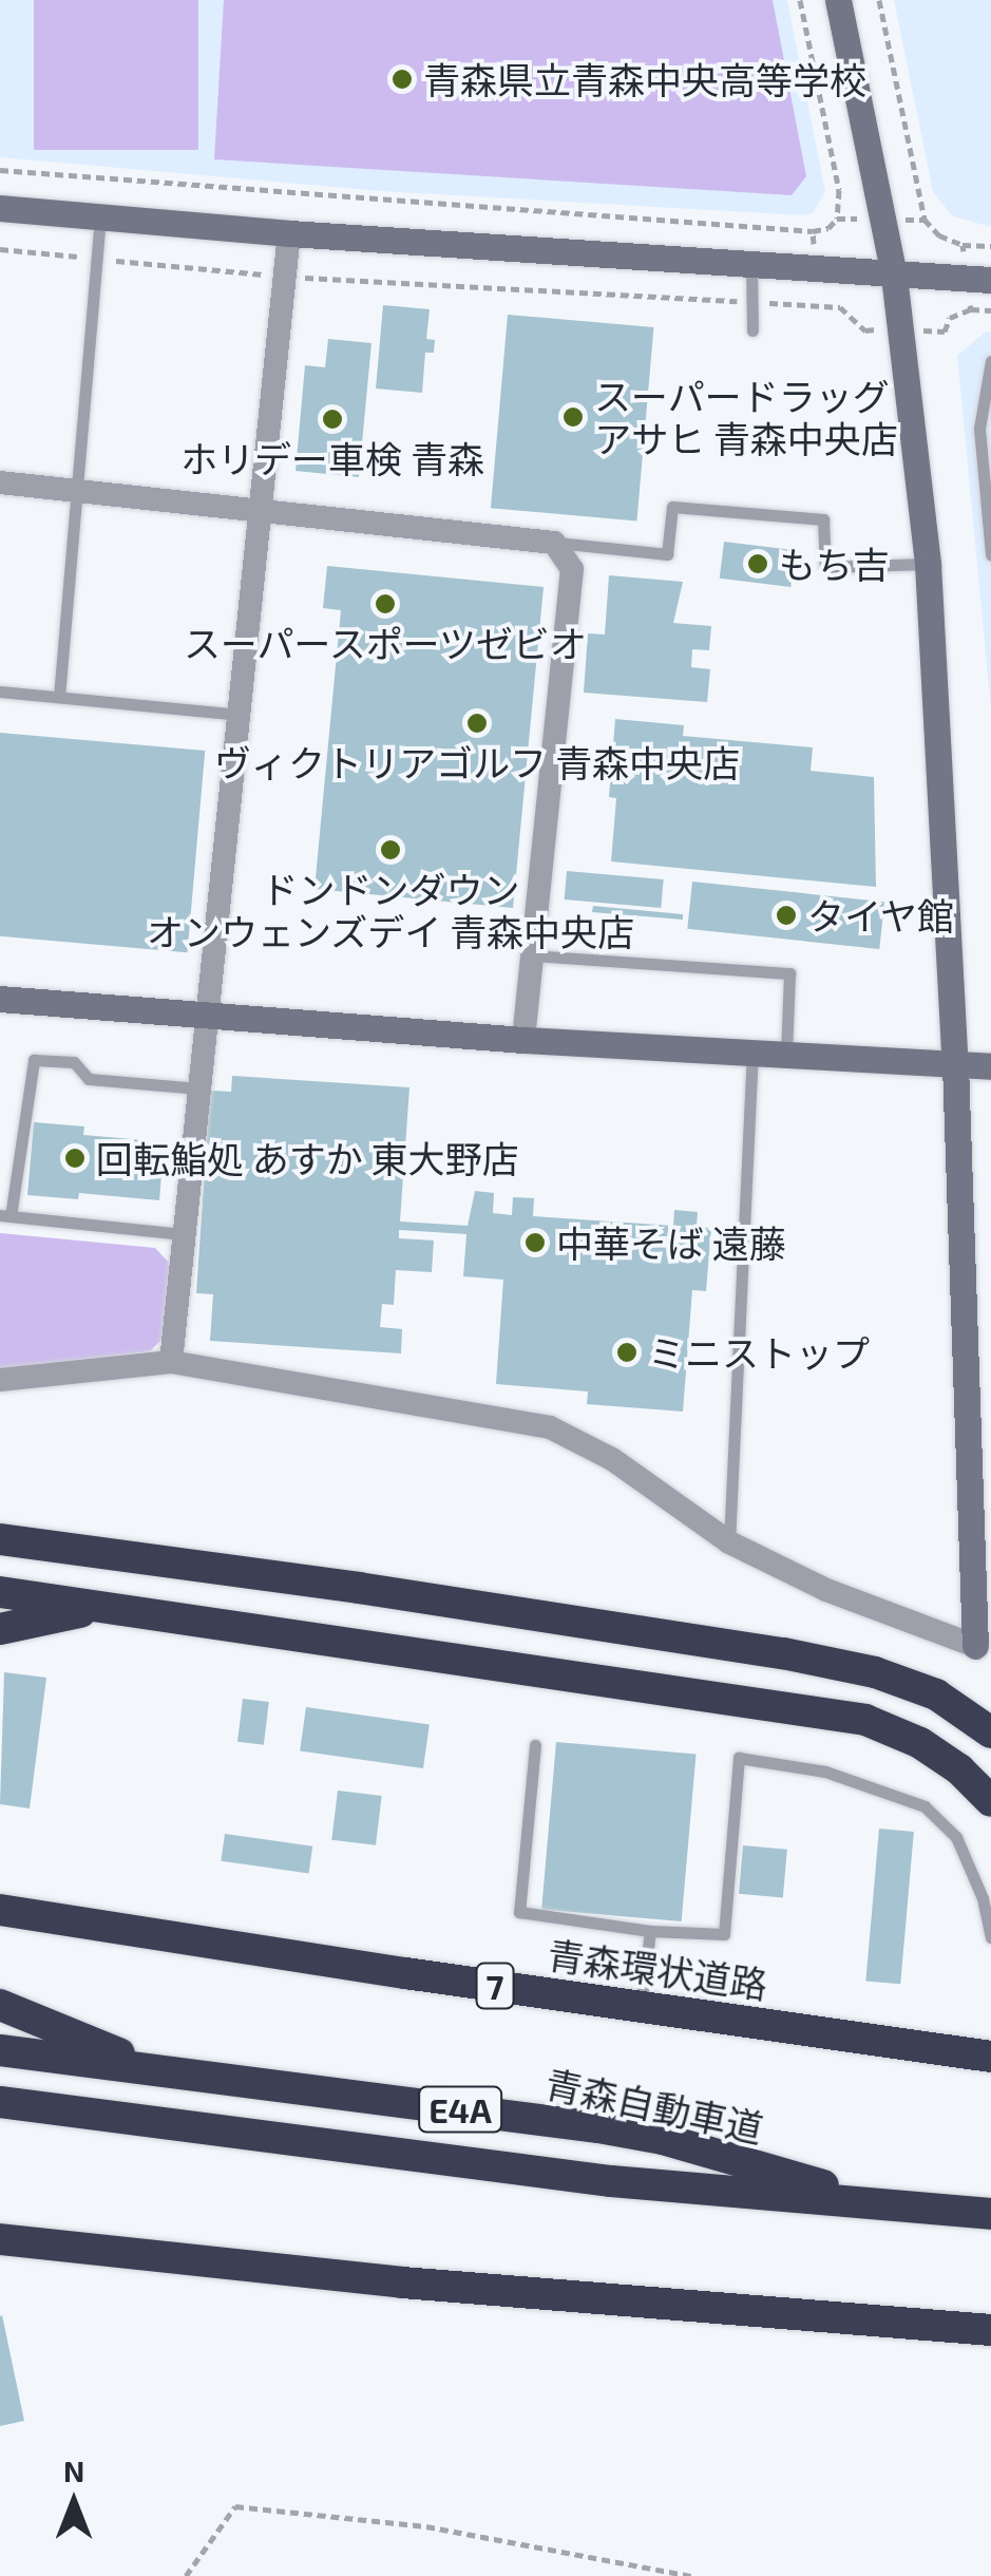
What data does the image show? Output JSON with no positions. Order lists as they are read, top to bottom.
{
  "streets": {
    "highway": [
      "青森環状道路",
      "7",
      "青森自動車道",
      "E4A"
    ]
  },
  "places": [
    "青森県立青森中央高等学校",
    "スーパードラッグ アサヒ 青森中央店",
    "ホリデー車検 青森",
    "もち吉",
    "スーパースポーツゼビオ",
    "ヴィクトリアゴルフ 青森中央店",
    "ドンドンダウン オンウェンズデイ 青森中央店",
    "タイヤ館",
    "回転鮨処 あすか 東大野店",
    "中華そば 遠藤",
    "ミニストップ"
  ],
  "north": "top"
}
